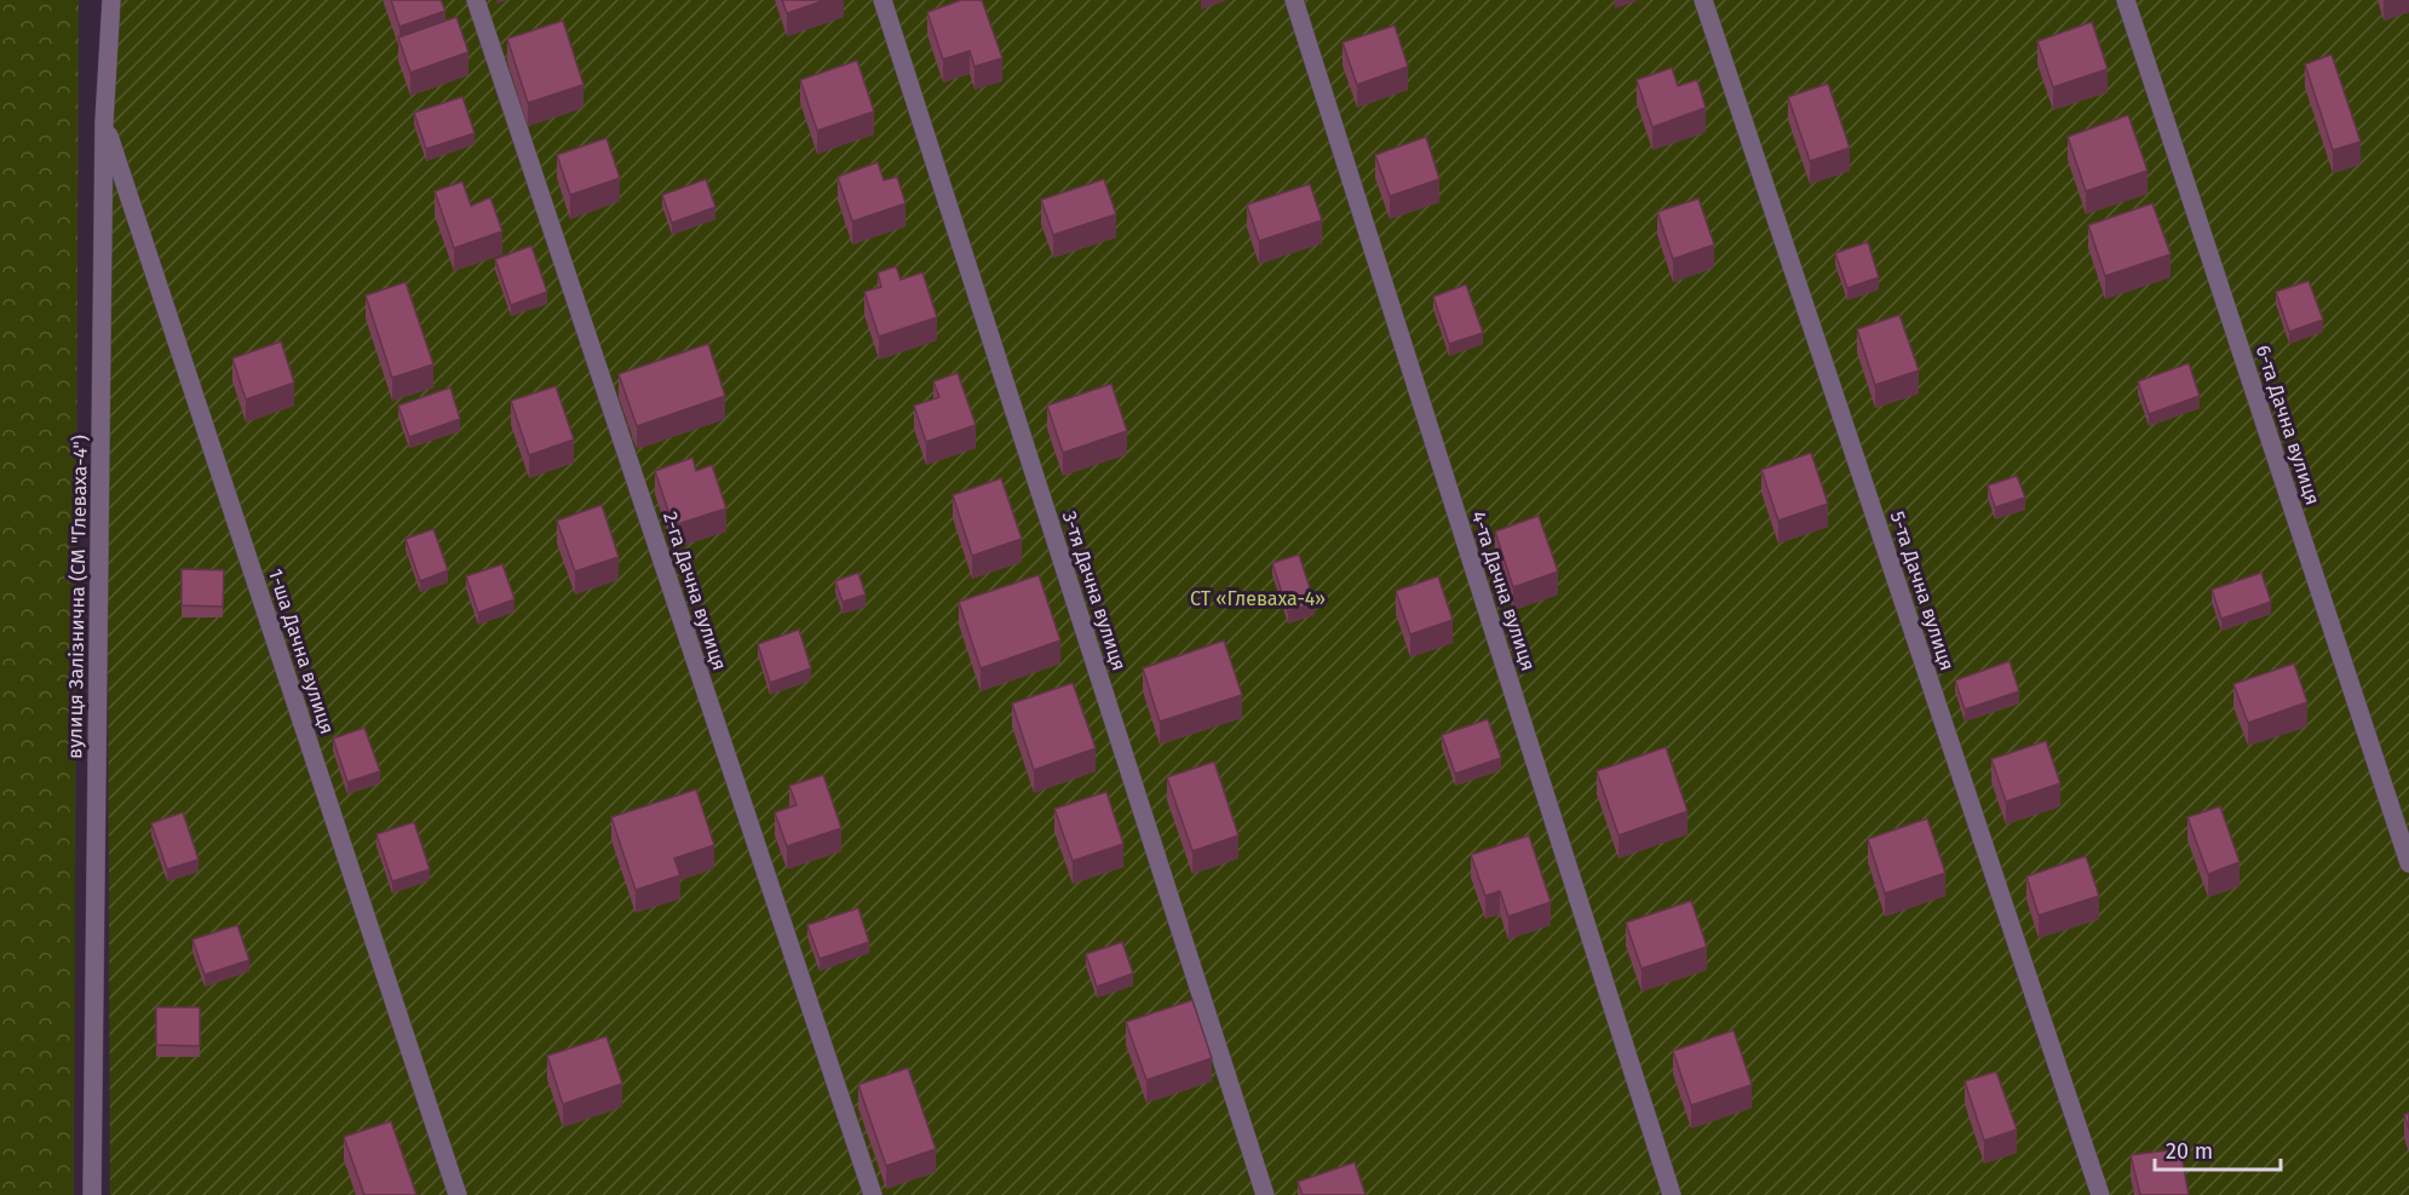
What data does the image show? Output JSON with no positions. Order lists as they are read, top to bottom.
{
  "streets": {
    "street": [
      "6-та Дачна вулиця",
      "2-га Дачна вулиця",
      "3-тя Дачна вулиця",
      "4-та Дачна вулиця",
      "5-та Дачна вулиця",
      "вулиця Залізнична (СМ \"Глеваха-4\")",
      "1-ша Дачна вулиця"
    ]
  },
  "crossings": [
    ["вулиця Залізнична (СМ \"Глеваха-4\")", "1-ша Дачна вулиця"]
  ],
  "parks": ["СТ «Глеваха-4»"],
  "scale_bar": "20 m"
}
